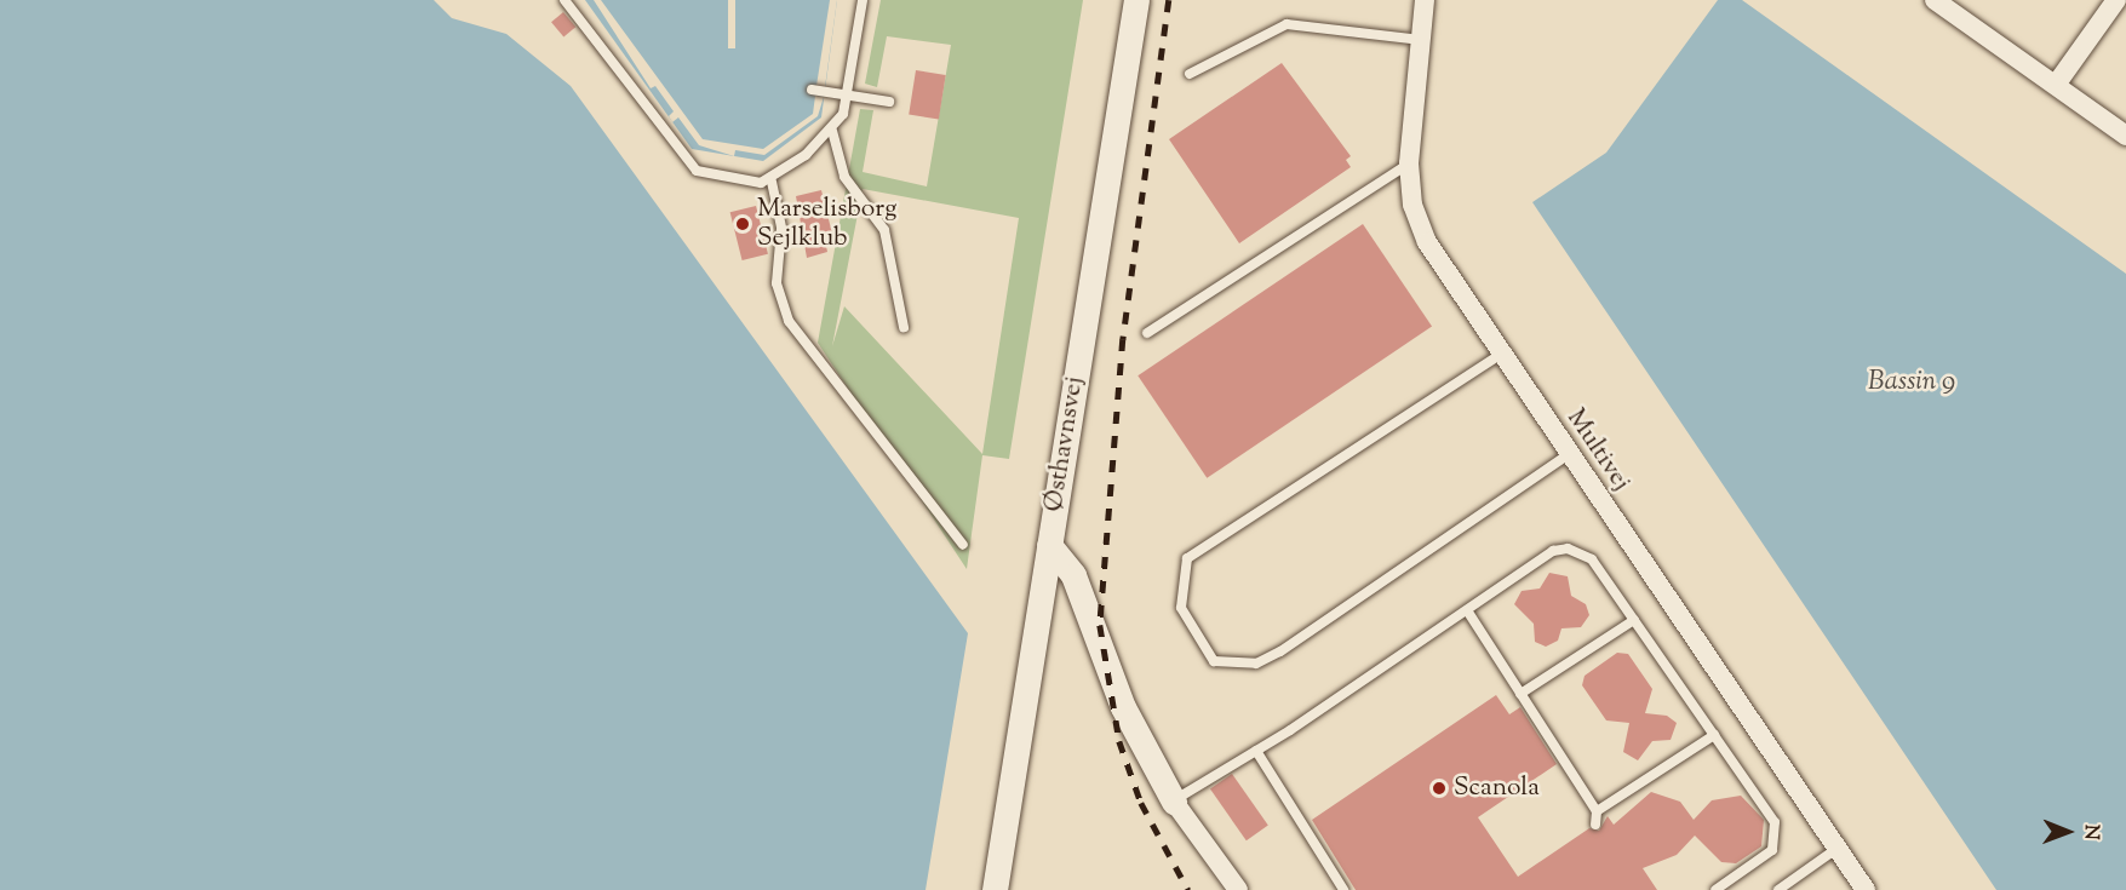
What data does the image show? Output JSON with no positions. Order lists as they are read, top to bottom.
{
  "streets": {
    "street": ["Østhavnsvej", "Multivej"]
  },
  "water": ["Bassin 9"],
  "places": ["Marselisborg Sejlklub", "Scanola"],
  "north": "right"
}
